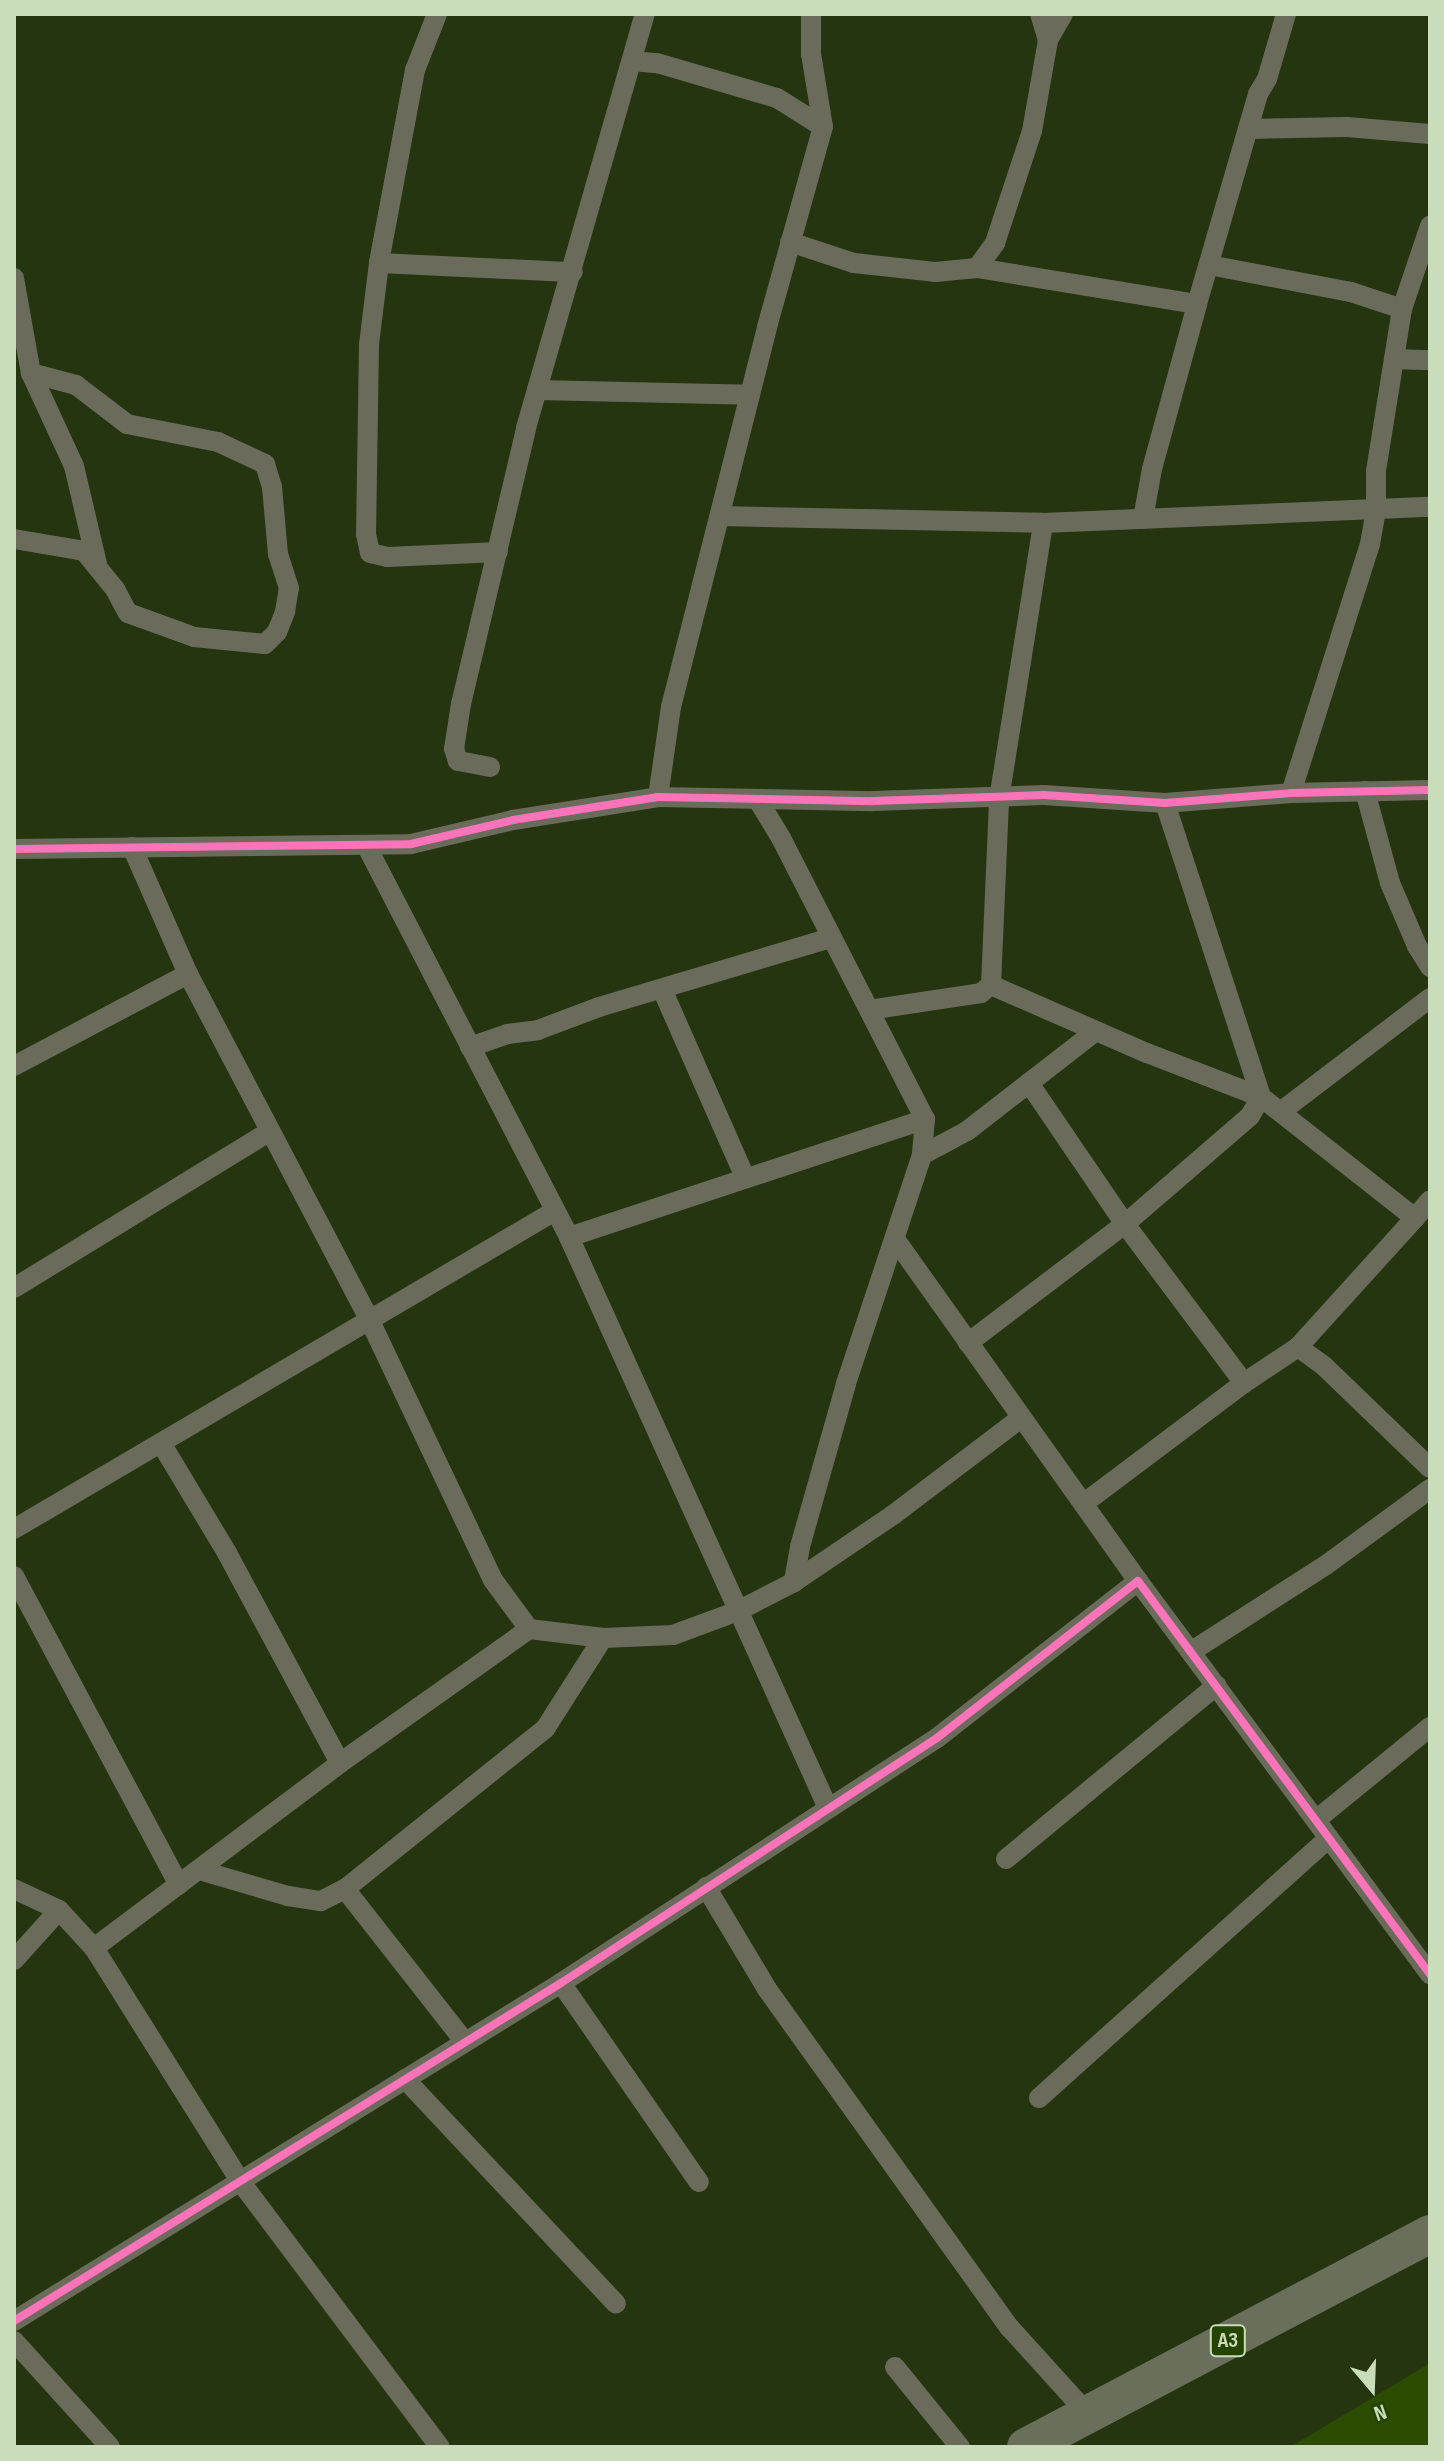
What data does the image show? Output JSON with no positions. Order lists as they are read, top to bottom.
{
  "streets": {
    "highway": ["A3"]
  },
  "north": "bottom"
}
